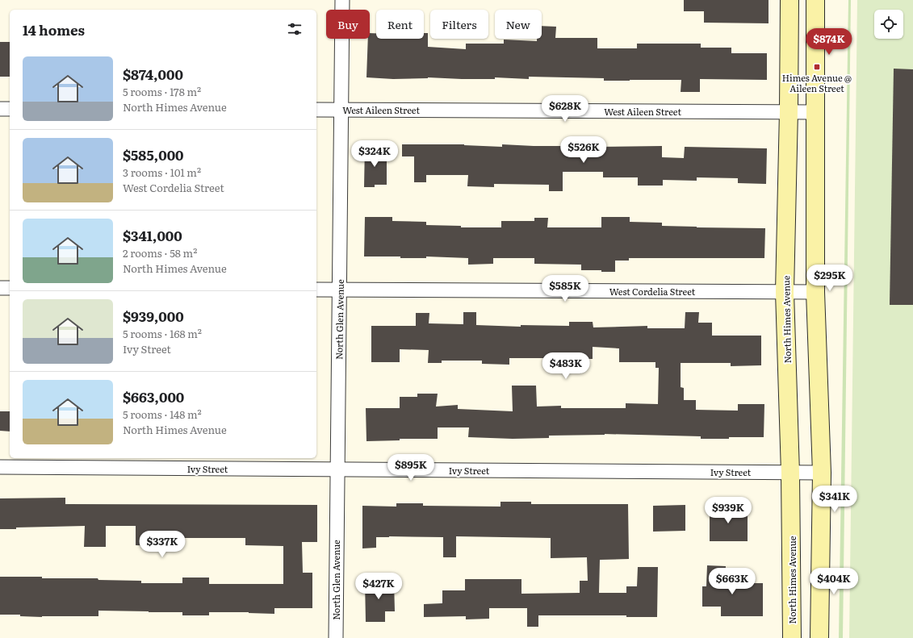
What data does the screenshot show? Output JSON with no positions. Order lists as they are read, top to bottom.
{
  "streets": {
    "street": [
      "West Aileen Street",
      "West Cordelia Street",
      "North Glen Avenue",
      "North Himes Avenue",
      "Ivy Street"
    ]
  },
  "crossings": [
    ["West Aileen Street", "North Glen Avenue"],
    ["West Aileen Street", "North Himes Avenue"],
    ["West Cordelia Street", "North Glen Avenue"],
    ["West Cordelia Street", "North Himes Avenue"],
    ["North Glen Avenue", "Ivy Street"],
    ["North Himes Avenue", "Ivy Street"]
  ],
  "places": {
    "transit": ["Himes Avenue @ Aileen Street"]
  },
  "page": {
    "chip": [
      "Buy",
      "Rent",
      "Filters",
      "New"
    ],
    "heading": "14 homes",
    "price": [
      "$874K",
      "$628K",
      "$526K",
      "$324K",
      "$295K",
      "$585K",
      "$483K",
      "$895K",
      "$341K",
      "$939K",
      "$337K",
      "$663K",
      "$404K",
      "$427K"
    ],
    "list": [
      {
        "name": "$874,000",
        "note": "5 rooms · 178 m² · North Himes Avenue"
      },
      {
        "name": "$585,000",
        "note": "3 rooms · 101 m² · West Cordelia Street"
      },
      {
        "name": "$341,000",
        "note": "2 rooms · 58 m² · North Himes Avenue"
      },
      {
        "name": "$939,000",
        "note": "5 rooms · 168 m² · Ivy Street"
      },
      {
        "name": "$663,000",
        "note": "5 rooms · 148 m² · North Himes Avenue"
      }
    ]
  }
}
